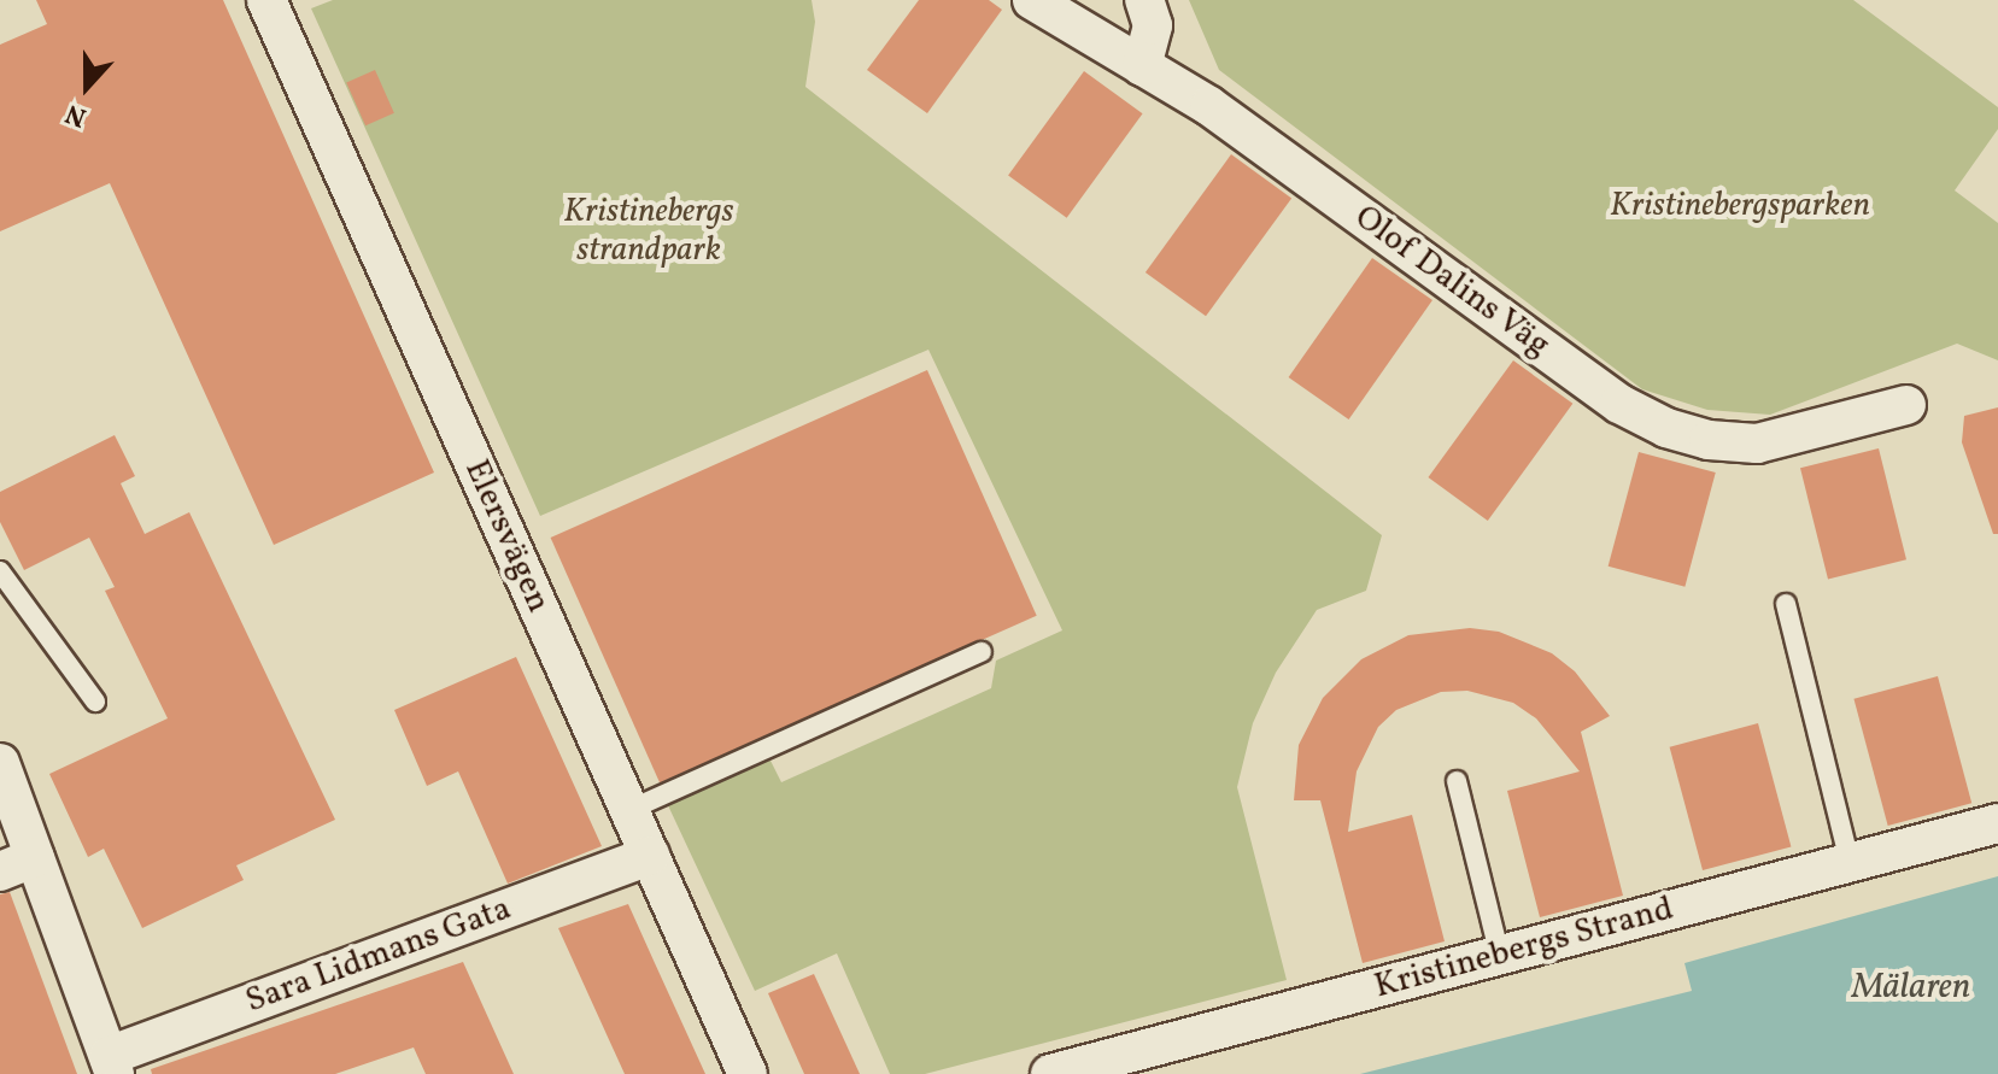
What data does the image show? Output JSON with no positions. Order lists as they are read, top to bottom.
{
  "streets": {
    "street": [
      "Olof Dalins Väg",
      "Elersvägen",
      "Kristinebergs Strand",
      "Sara Lidmans Gata"
    ]
  },
  "crossings": [
    ["Elersvägen", "Sara Lidmans Gata"]
  ],
  "water": ["Mälaren"],
  "parks": ["Kristinebergsparken", "Kristinebergs strandpark"],
  "north": "bottom"
}
